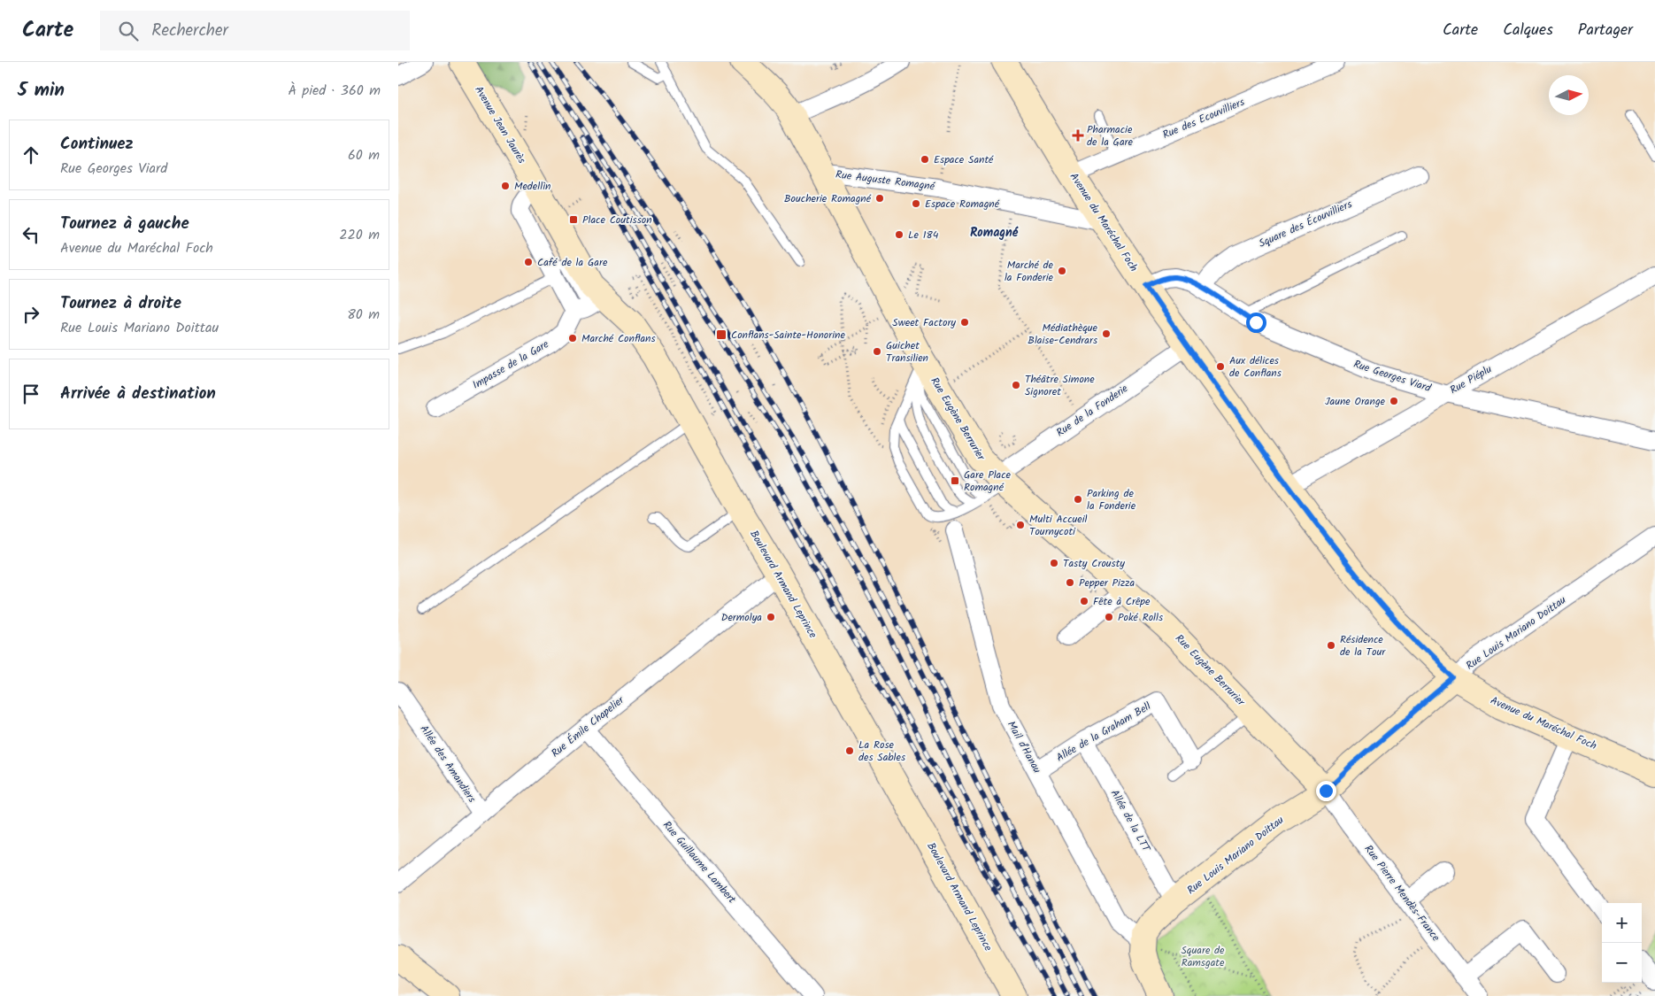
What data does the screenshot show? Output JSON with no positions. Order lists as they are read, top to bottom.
{
  "streets": {
    "street": [
      "Rue des Ecouvilliers",
      "Avenue Jean Jaurès",
      "Rue Auguste Romagné",
      "Avenue du Maréchal Foch",
      "Square des Écouvilliers",
      "Impasse de la Gare",
      "Rue Georges Viard",
      "Rue Piéplu",
      "Rue de la Fonderie",
      "Rue Eugène Berrurier",
      "Boulevard Armand Leprince",
      "Rue Louis Mariano Doittau",
      "Rue Émile Chapelier",
      "Allée de la Graham Bell",
      "Mail d'Hanau",
      "Allée des Amandiers",
      "Allée de la LTT",
      "Rue Guillaume Lambert",
      "Rue Pierre Mendès-France"
    ]
  },
  "crossings": [
    ["Rue des Ecouvilliers", "Avenue du Maréchal Foch"],
    ["Avenue Jean Jaurès", "Impasse de la Gare"],
    ["Avenue Jean Jaurès", "Boulevard Armand Leprince"],
    ["Rue Auguste Romagné", "Avenue du Maréchal Foch"],
    ["Rue Auguste Romagné", "Rue Eugène Berrurier"],
    ["Avenue du Maréchal Foch", "Rue Georges Viard"],
    ["Avenue du Maréchal Foch", "Rue Piéplu"],
    ["Avenue du Maréchal Foch", "Rue de la Fonderie"],
    ["Avenue du Maréchal Foch", "Rue Louis Mariano Doittau"],
    ["Square des Écouvilliers", "Rue Georges Viard"],
    ["Impasse de la Gare", "Boulevard Armand Leprince"],
    ["Rue Georges Viard", "Rue Piéplu"],
    ["Rue de la Fonderie", "Rue Eugène Berrurier"],
    ["Rue Eugène Berrurier", "Rue Louis Mariano Doittau"],
    ["Rue Eugène Berrurier", "Rue Pierre Mendès-France"],
    ["Boulevard Armand Leprince", "Rue Émile Chapelier"],
    ["Rue Louis Mariano Doittau", "Mail d'Hanau"],
    ["Rue Louis Mariano Doittau", "Allée de la LTT"],
    ["Rue Louis Mariano Doittau", "Rue Pierre Mendès-France"],
    ["Rue Émile Chapelier", "Allée des Amandiers"],
    ["Rue Émile Chapelier", "Rue Guillaume Lambert"],
    ["Allée de la Graham Bell", "Mail d'Hanau"],
    ["Allée de la Graham Bell", "Allée de la LTT"]
  ],
  "districts": ["Romagné"],
  "parks": ["Square de Ramsgate"],
  "places": {
    "health": ["Pharmacie de la Gare"],
    "other": [
      "Espace Santé",
      "Medellìn",
      "Boucherie Romagné",
      "Espace Romagné",
      "Le 184",
      "Café de la Gare",
      "Marché de la Fonderie",
      "Sweet Factory",
      "Médiathèque Blaise-Cendrars",
      "Marché Conflans",
      "Guichet Transilien",
      "Aux délices de Conflans",
      "Théâtre Simone Signoret",
      "Jaune Orange",
      "Parking de la Fonderie",
      "Multi Accueil Tournycoti",
      "Tasty Crousty",
      "Pepper Pizza",
      "Fête à Crêpe",
      "Dermolya",
      "Poké Rolls",
      "Résidence de la Tour",
      "La Rose des Sables"
    ],
    "transit": ["Place Coutisson", "Conflans-Sainte-Honorine", "Gare Place Romagné"]
  },
  "north": "right",
  "page": {
    "header": "Carte",
    "search": "Rechercher",
    "nav": ["Carte", "Calques", "Partager"],
    "heading": ["5 min", "À pied · 360 m"],
    "list": [
      ["Continuez", "Rue Georges Viard", "60 m"],
      ["Tournez à gauche", "Avenue du Maréchal Foch", "220 m"],
      ["Tournez à droite", "Rue Louis Mariano Doittau", "80 m"],
      "Arrivée à destination"
    ],
    "map_buttons": ["+", "−"]
  }
}
